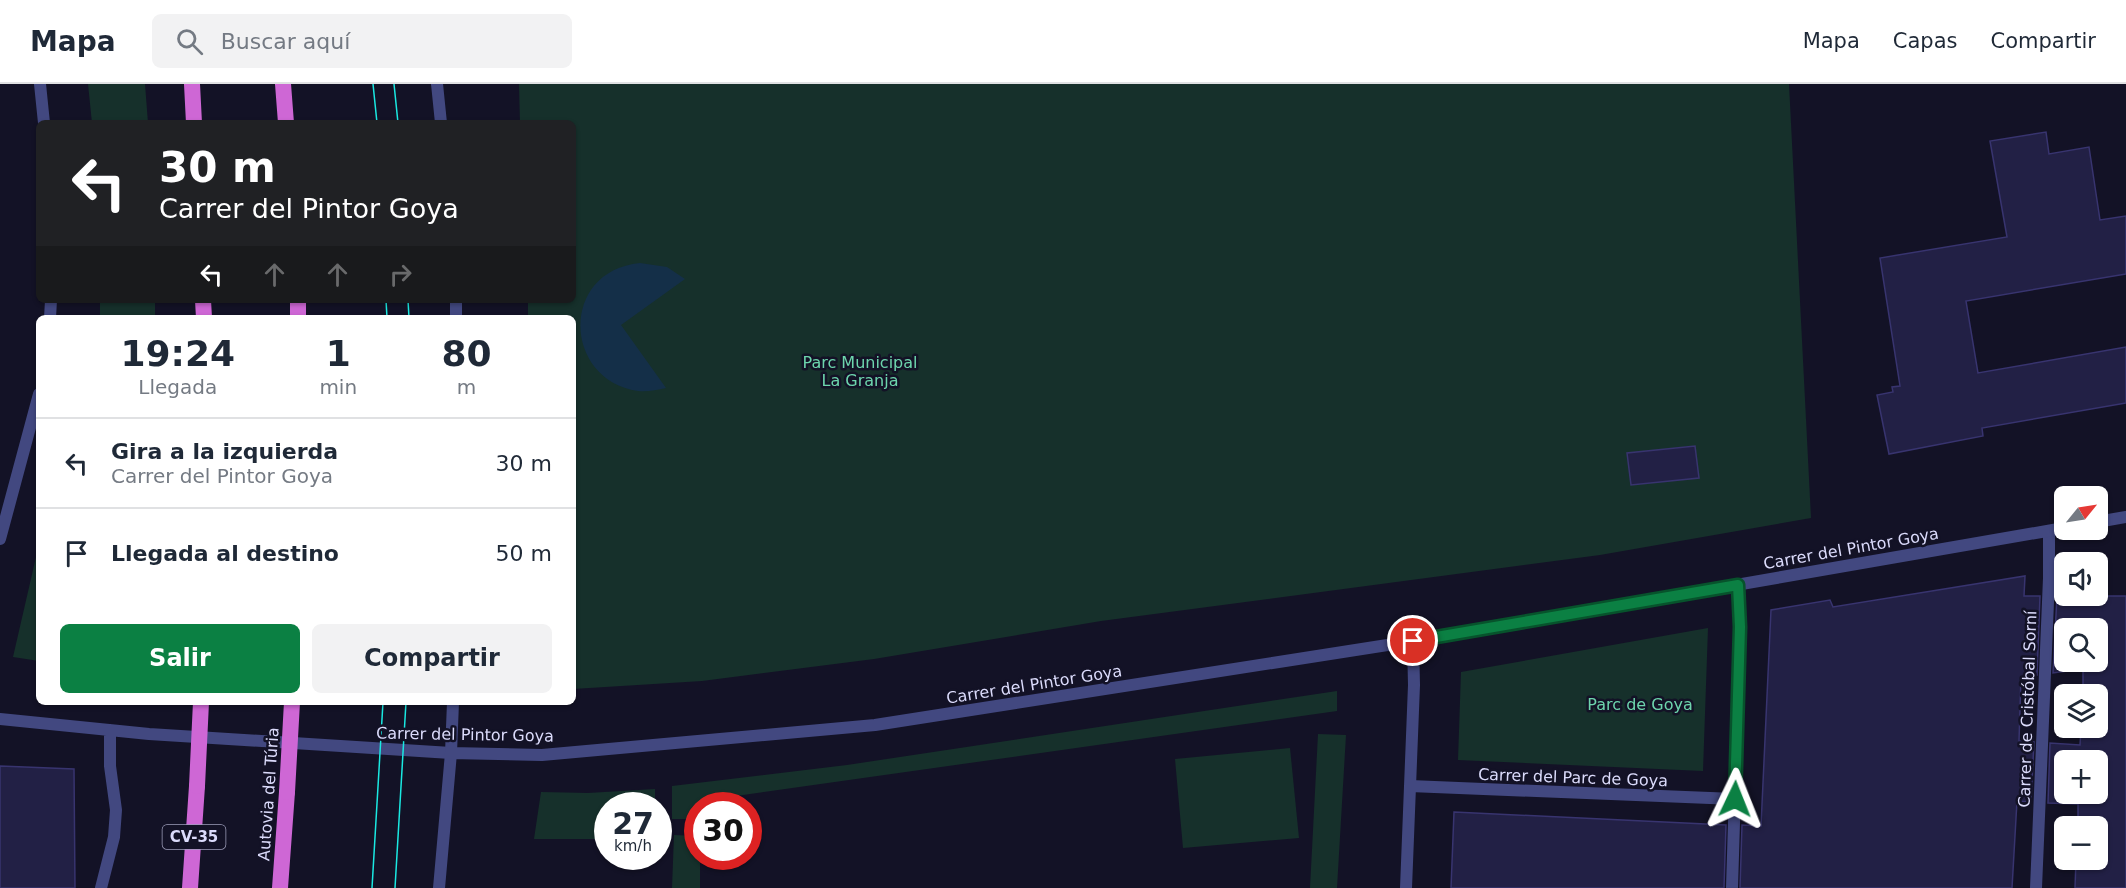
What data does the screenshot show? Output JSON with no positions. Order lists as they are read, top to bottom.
{
  "streets": {
    "highway": ["Autovia del Túria", "CV-35"],
    "street": ["Carrer del Pintor Goya", "Carrer de Cristóbal Sorní", "Carrer del Parc de Goya"]
  },
  "crossings": [
    ["Carrer del Pintor Goya", "Carrer de Cristóbal Sorní"]
  ],
  "parks": ["Parc Municipal La Granja", "Parc de Goya"],
  "north": "top right",
  "page": {
    "header": "Mapa",
    "search": "Buscar aquí",
    "nav": ["Mapa", "Capas", "Compartir"],
    "turn": ["30 m", "Carrer del Pintor Goya"],
    "eta": [
      "19:24",
      "Llegada",
      "1",
      "min",
      "80",
      "m"
    ],
    "list": [
      {
        "name": "Gira a la izquierda",
        "note": "Carrer del Pintor Goya",
        "value": "30 m"
      },
      {
        "name": "Llegada al destino",
        "value": "50 m"
      }
    ],
    "map_buttons": ["+", "−"],
    "buttons": ["Salir", "Compartir"],
    "speed": "27 km/h",
    "limit": "30"
  }
}
